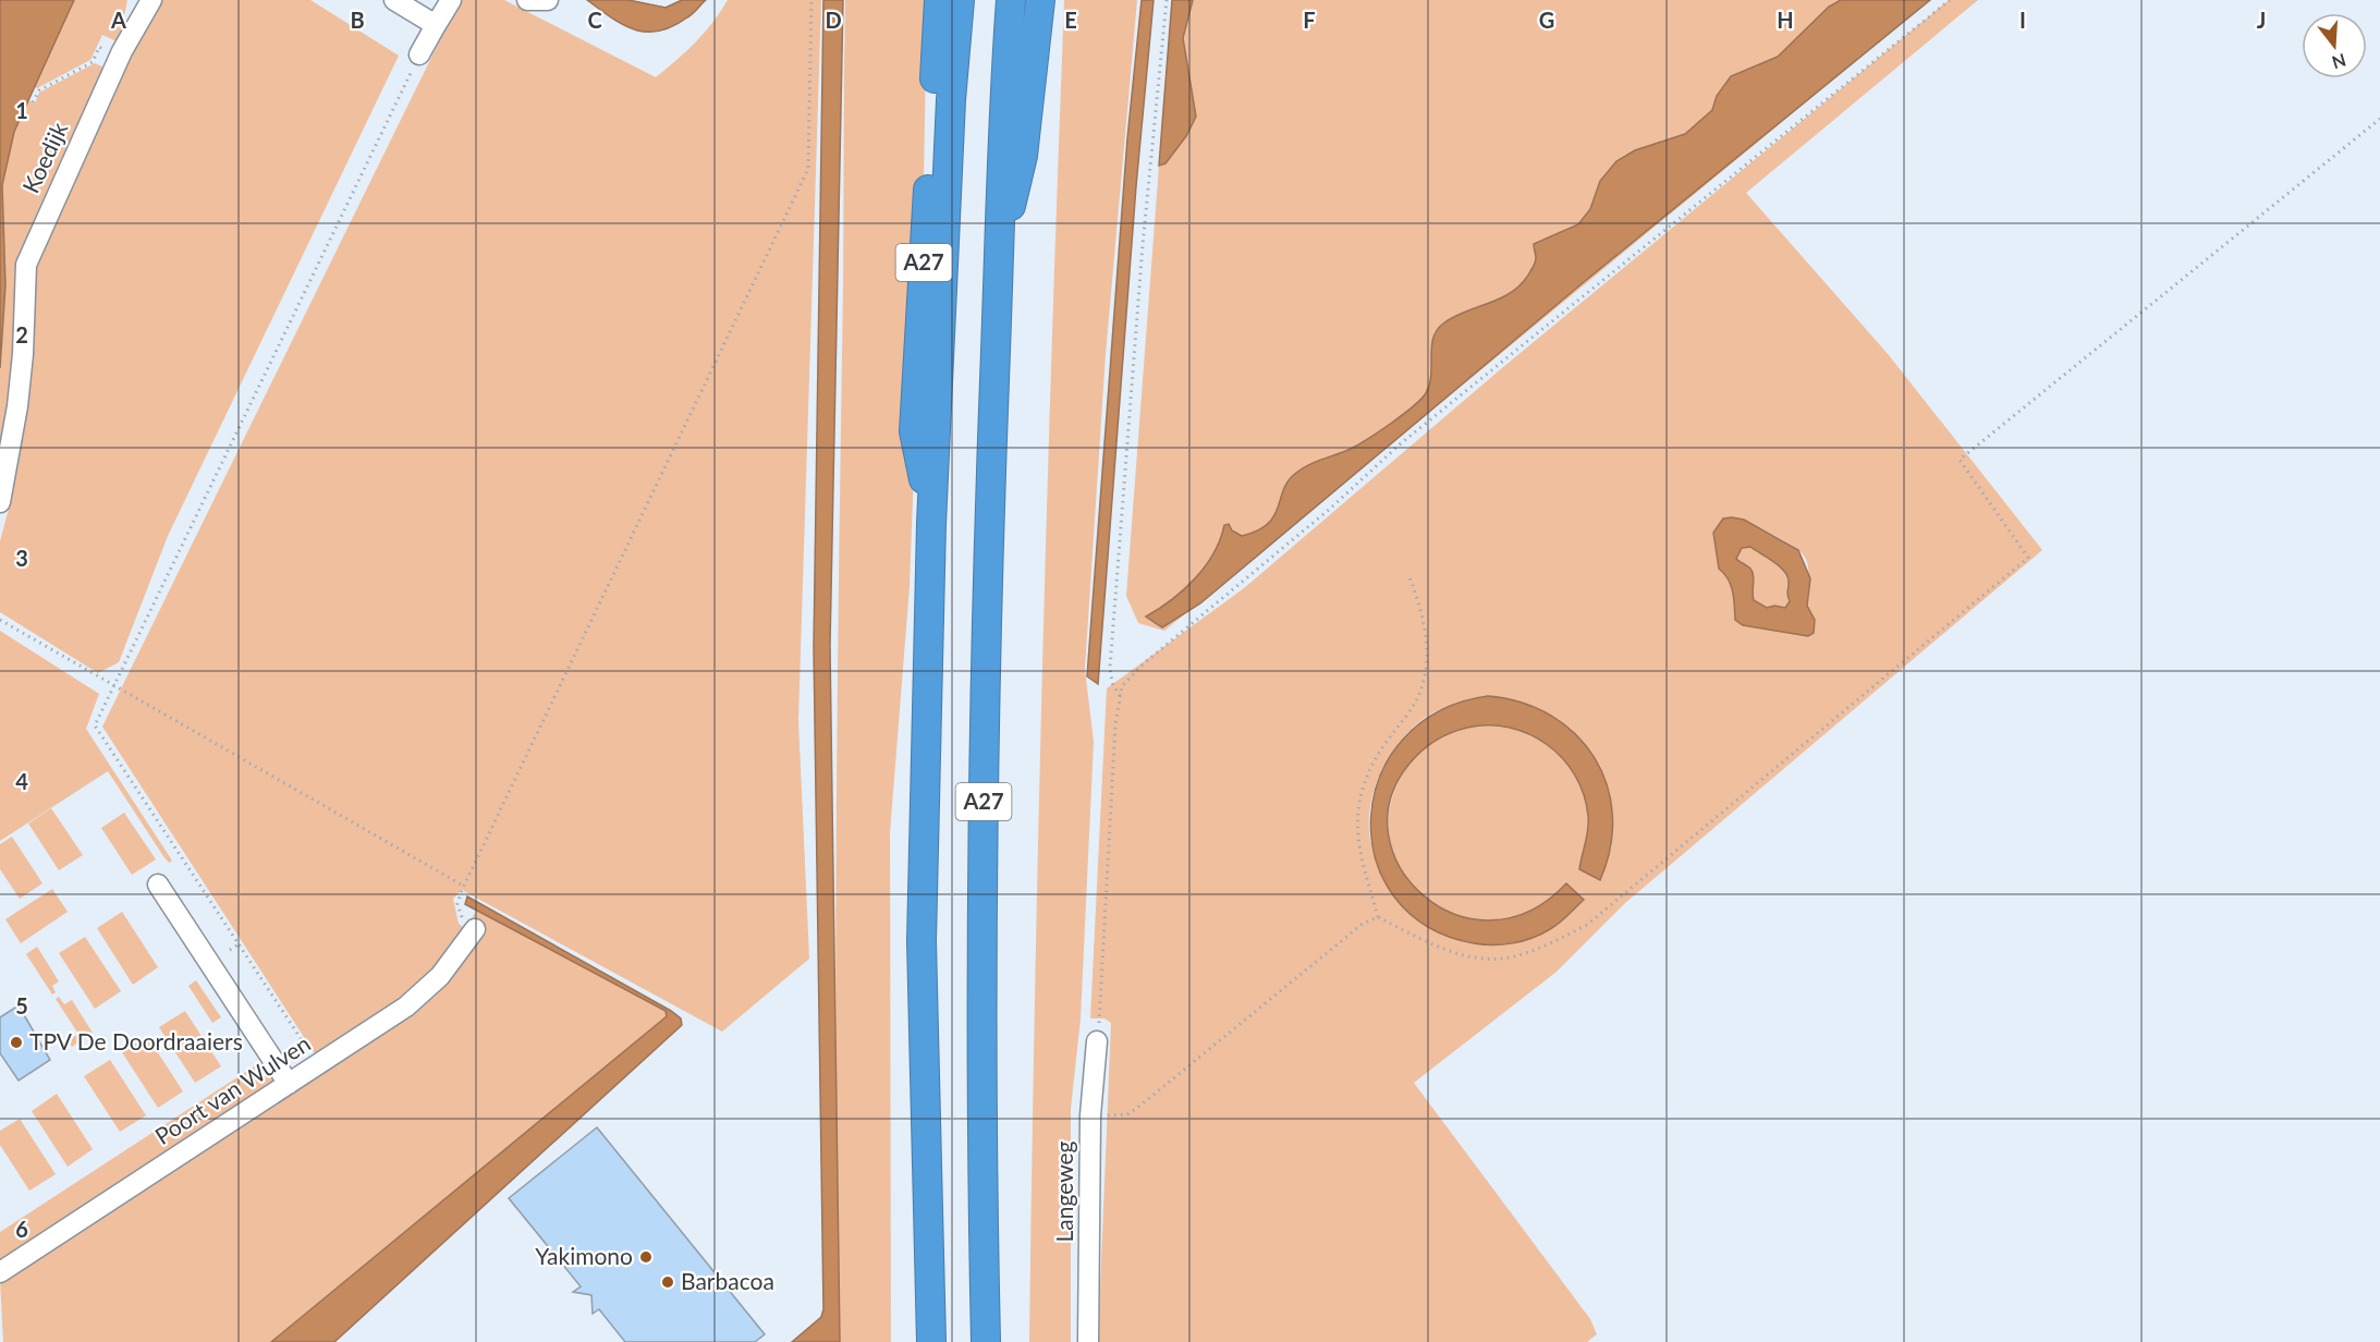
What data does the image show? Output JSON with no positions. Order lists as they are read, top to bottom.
{
  "streets": {
    "highway": ["A27"],
    "street": ["Koedijk", "Poort van Wulven", "Langeweg"]
  },
  "places": ["TPV De Doordraaiers", "Yakimono", "Barbacoa"],
  "north": "bottom",
  "grid": {
    "columns": [
      "A",
      "B",
      "C",
      "D",
      "E",
      "F",
      "G",
      "H",
      "I",
      "J"
    ],
    "rows": [
      "1",
      "2",
      "3",
      "4",
      "5",
      "6"
    ]
  }
}
